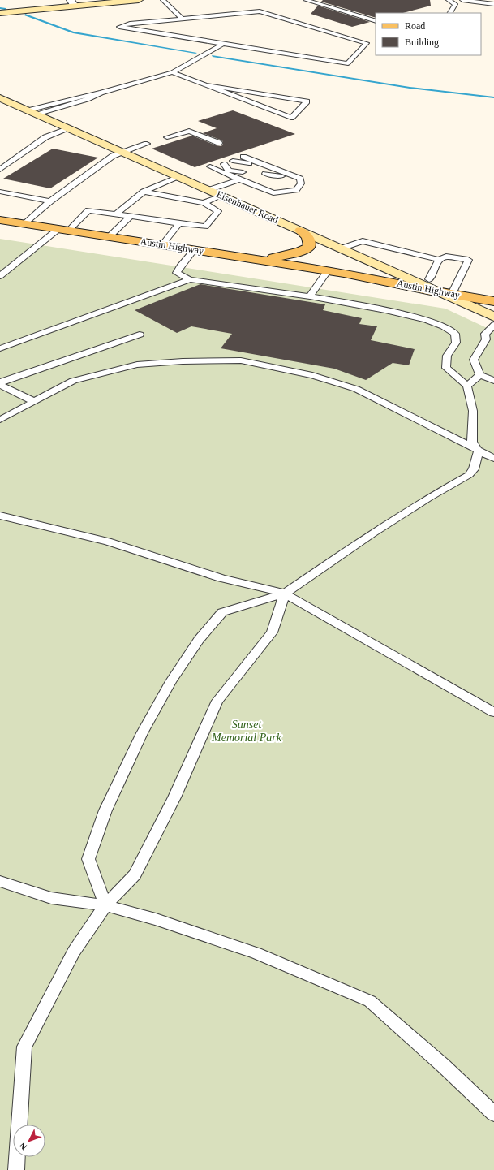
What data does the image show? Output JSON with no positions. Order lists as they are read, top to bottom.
{
  "streets": {
    "main road": ["Eisenhauer Road", "Austin Highway"]
  },
  "crossings": [
    ["Eisenhauer Road", "Austin Highway"]
  ],
  "parks": ["Sunset Memorial Park"],
  "legend": ["Road", "Building"],
  "north": "bottom left"
}
